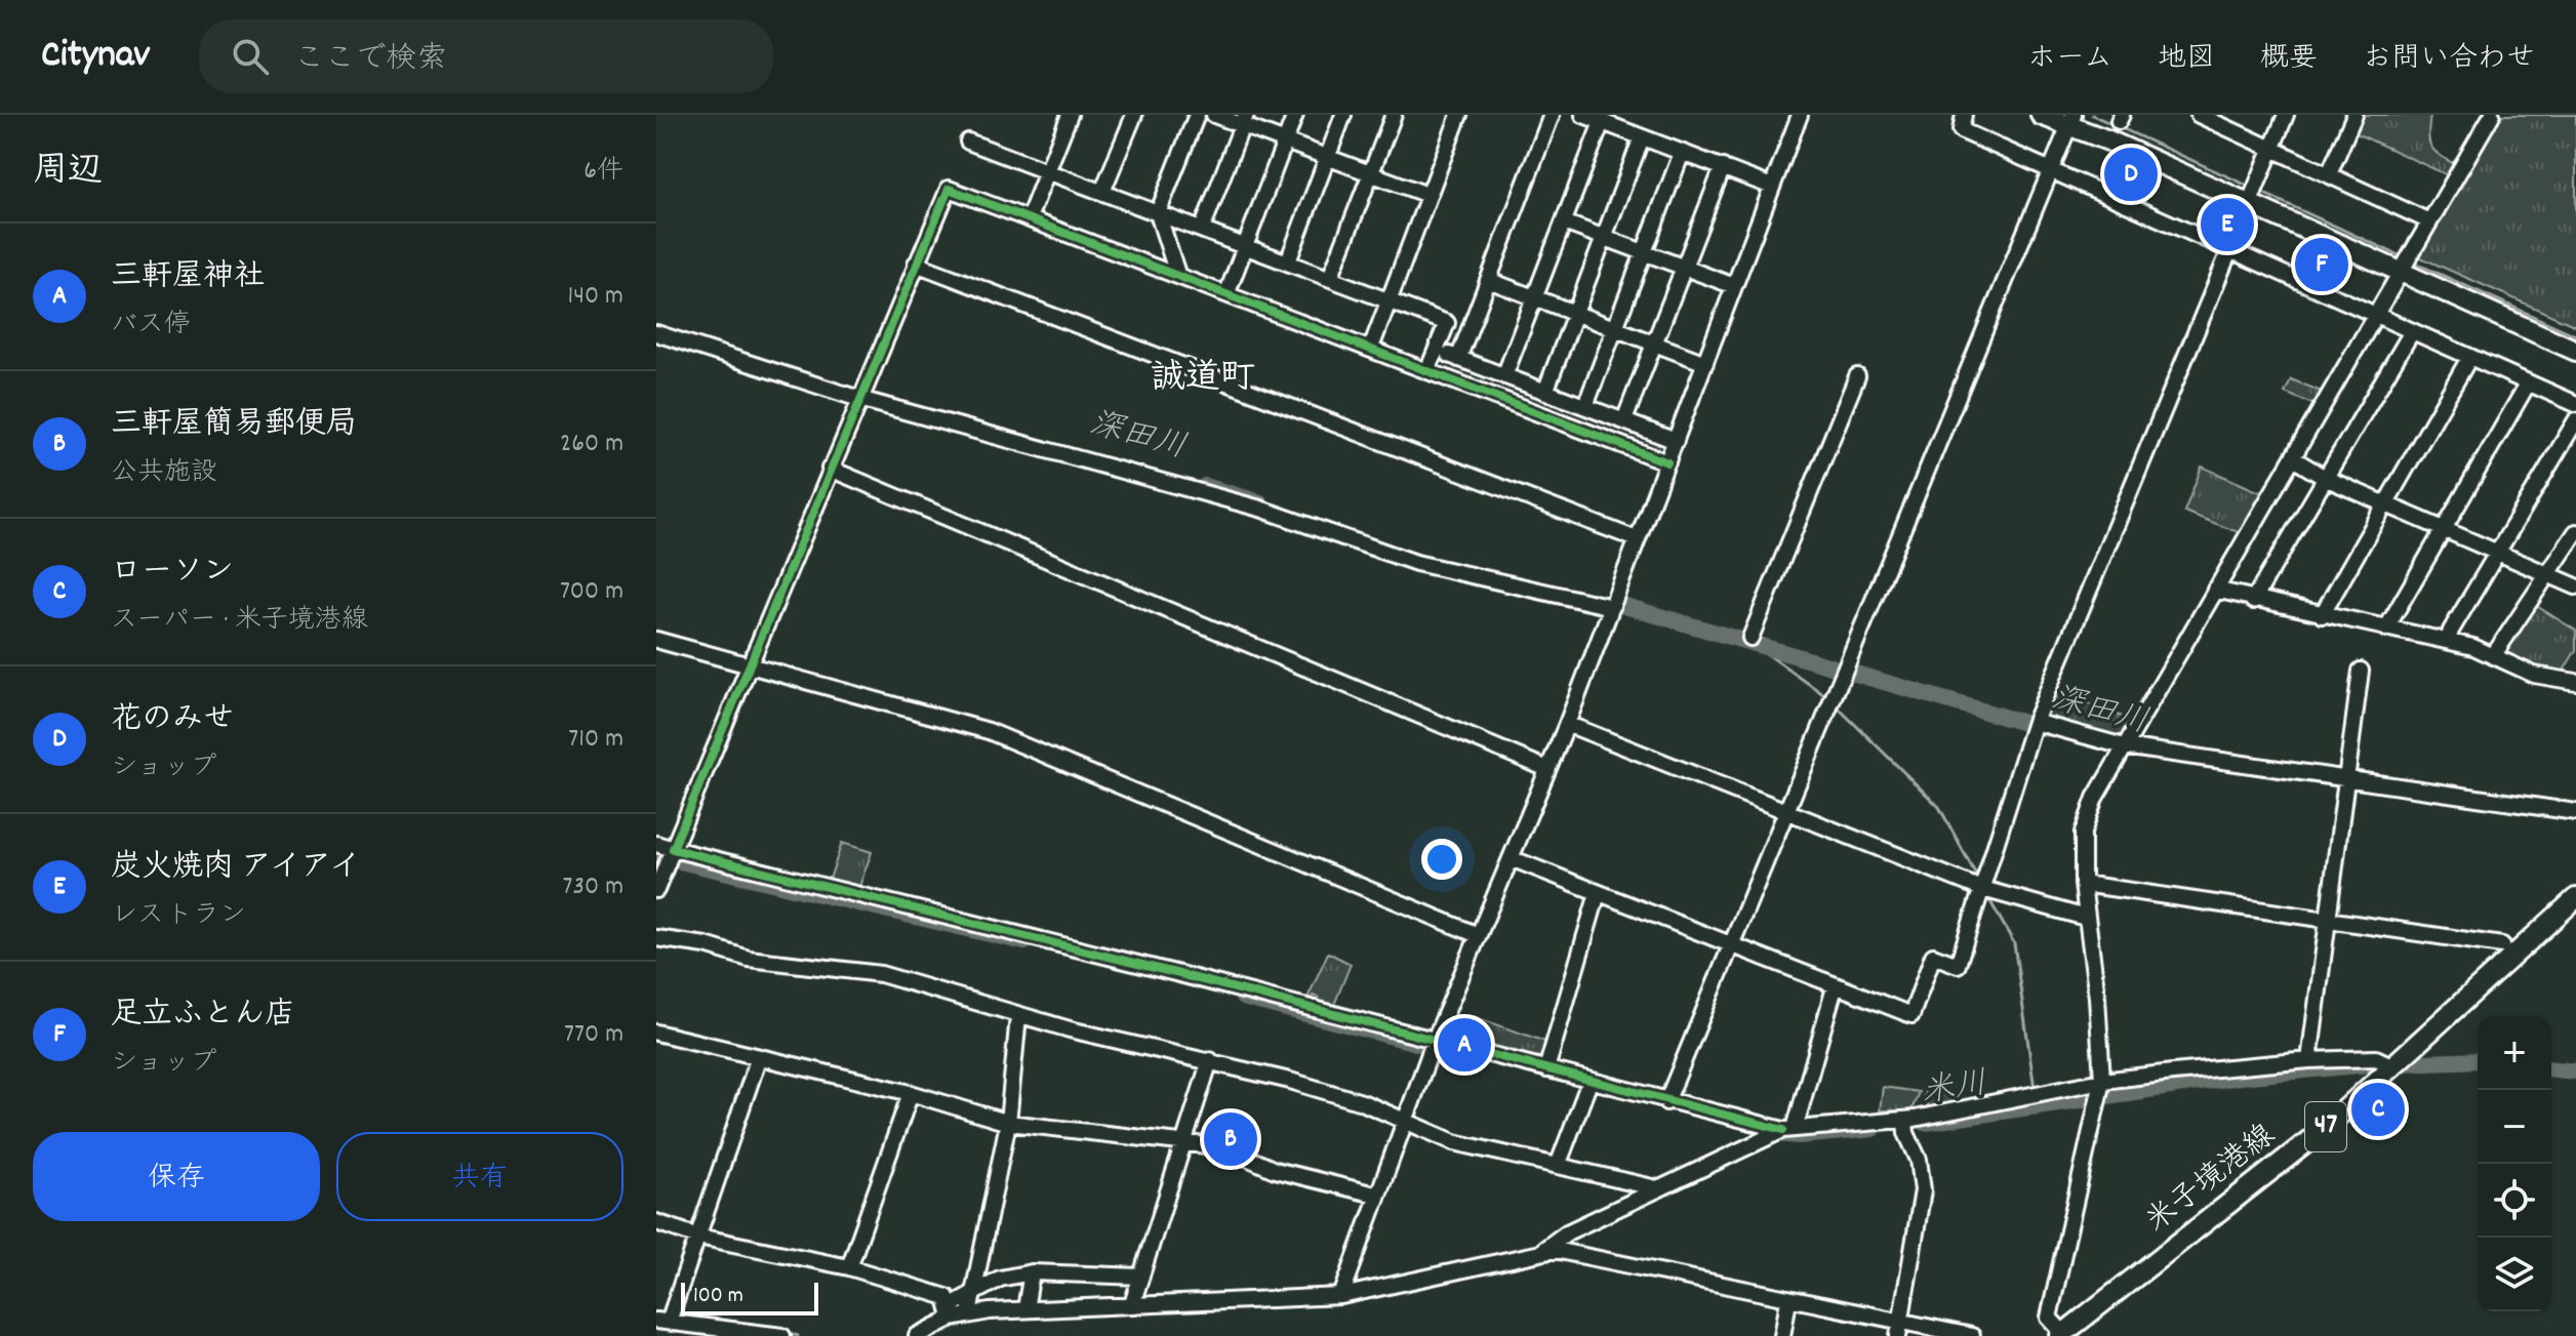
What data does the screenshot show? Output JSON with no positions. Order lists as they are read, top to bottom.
{
  "streets": {
    "main road": ["47", "米子境港線"]
  },
  "districts": ["誠道町"],
  "water": ["深田川", "米川"],
  "scale_bar": "100 m",
  "page": {
    "header": "Citynav",
    "search": "ここで検索",
    "nav": [
      "ホーム",
      "地図",
      "概要",
      "お問い合わせ"
    ],
    "heading": ["周辺", "6件"],
    "pins": [
      "D",
      "E",
      "F",
      "A",
      "C",
      "B"
    ],
    "list": [
      {
        "mark": "A",
        "name": "三軒屋神社",
        "note": "バス停",
        "value": "140 m"
      },
      {
        "mark": "B",
        "name": "三軒屋簡易郵便局",
        "note": "公共施設",
        "value": "260 m"
      },
      {
        "mark": "C",
        "name": "ローソン",
        "note": "スーパー · 米子境港線",
        "value": "700 m"
      },
      {
        "mark": "D",
        "name": "花のみせ",
        "note": "ショップ",
        "value": "710 m"
      },
      {
        "mark": "E",
        "name": "炭火焼肉 アイアイ",
        "note": "レストラン",
        "value": "730 m"
      },
      {
        "mark": "F",
        "name": "足立ふとん店",
        "note": "ショップ",
        "value": "770 m"
      }
    ],
    "map_buttons": ["+", "−"],
    "buttons": ["保存", "共有"],
    "scale": "100 m"
  }
}
